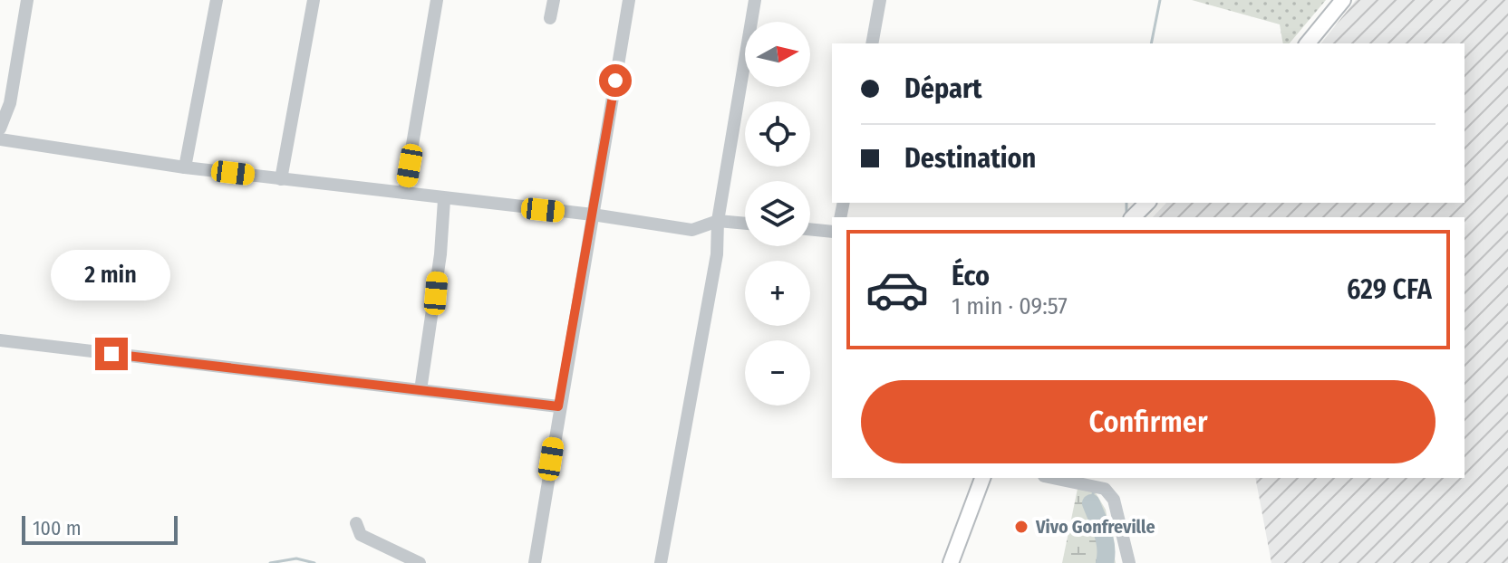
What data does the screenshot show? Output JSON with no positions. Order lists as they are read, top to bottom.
{
  "places": ["Vivo Gonfreville"],
  "scale_bar": "100 m",
  "north": "right",
  "page": {
    "map_buttons": ["+", "−"],
    "banner": ["Départ", "Destination"],
    "list": [
      {
        "name": "Éco",
        "note": "1 min · 09:57",
        "value": "629 CFA"
      }
    ],
    "bubble": "2 min",
    "buttons": "Confirmer",
    "scale": "100 m"
  }
}
